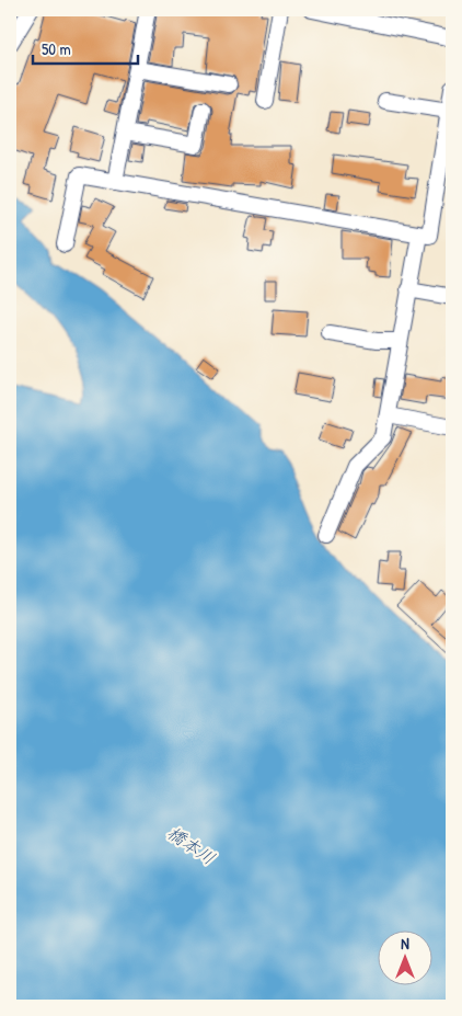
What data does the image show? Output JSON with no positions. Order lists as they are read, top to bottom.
{
  "water": ["橋本川"],
  "scale_bar": "50 m",
  "north": "top"
}
